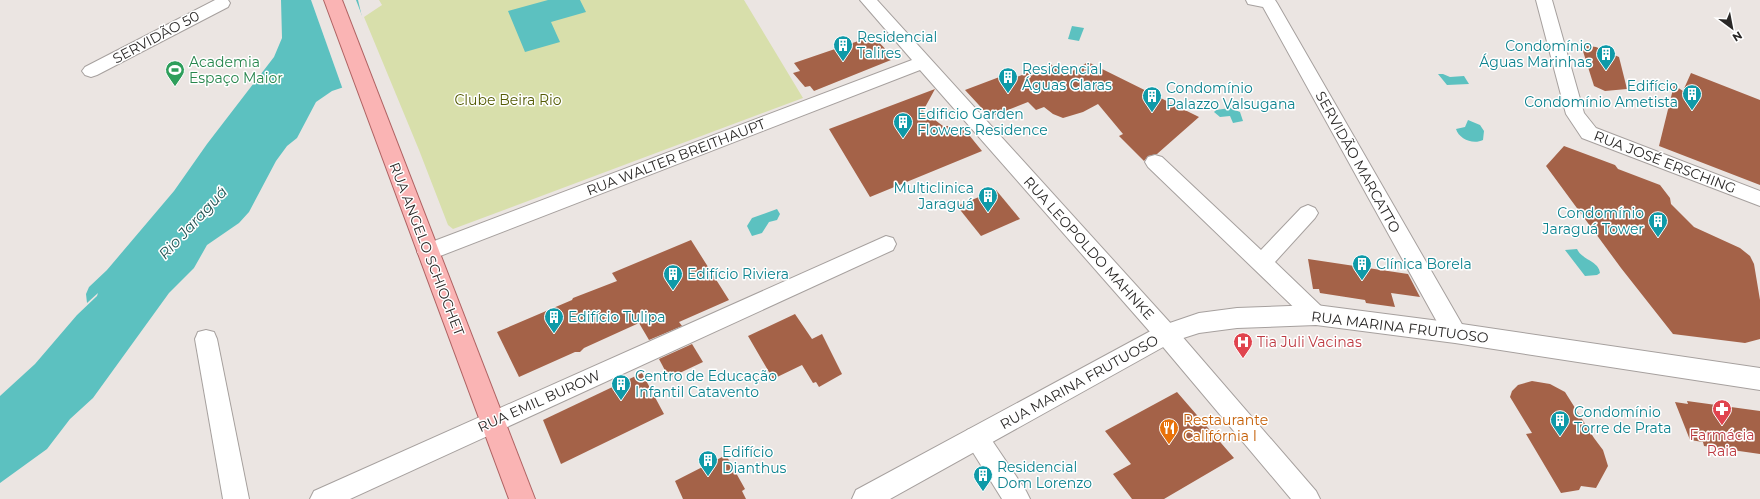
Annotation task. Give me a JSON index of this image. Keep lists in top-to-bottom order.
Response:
{
  "streets": {
    "main road": ["RUA ANGELO SCHIOCHET"],
    "street": [
      "SERVIDÃO 50",
      "RUA WALTER BREITHAUPT",
      "SERVIDÃO MARCATTO",
      "RUA JOSÉ ERSCHING",
      "RUA LEOPOLDO MAHNKE",
      "RUA MARINA FRUTUOSO",
      "RUA EMIL BUROW"
    ]
  },
  "crossings": [
    ["RUA WALTER BREITHAUPT", "RUA LEOPOLDO MAHNKE"],
    ["RUA WALTER BREITHAUPT", "RUA ANGELO SCHIOCHET"],
    ["SERVIDÃO MARCATTO", "RUA MARINA FRUTUOSO"],
    ["RUA LEOPOLDO MAHNKE", "RUA MARINA FRUTUOSO"],
    ["RUA ANGELO SCHIOCHET", "RUA EMIL BUROW"]
  ],
  "water": ["Rio Jaraguá"],
  "parks": ["Clube Beira Rio"],
  "places": {
    "building": [
      "Residencial Talires",
      "Condomínio Águas Marinhas",
      "Residencial Águas Claras",
      "Edifício Condomínio Ametista",
      "Condomínio Palazzo Valsugana",
      "Edificio Garden Flowers Residence",
      "Multiclinica Jaraguá",
      "Condomínio Jaraguá Tower",
      "Clínica Borela",
      "Edifício Riviera",
      "Edifício Tulipa",
      "Centro de Educação Infantil Catavento",
      "Condomínio Torre de Prata",
      "Edifício Dianthus",
      "Residencial Dom Lorenzo"
    ],
    "sports": ["Academia Espaço Maior"],
    "hospital": ["Tia Juli Vacinas"],
    "pharmacy": ["Farmácia Raia"],
    "restaurant": ["Restaurante Califórnia I"]
  },
  "north": "bottom right"
}
